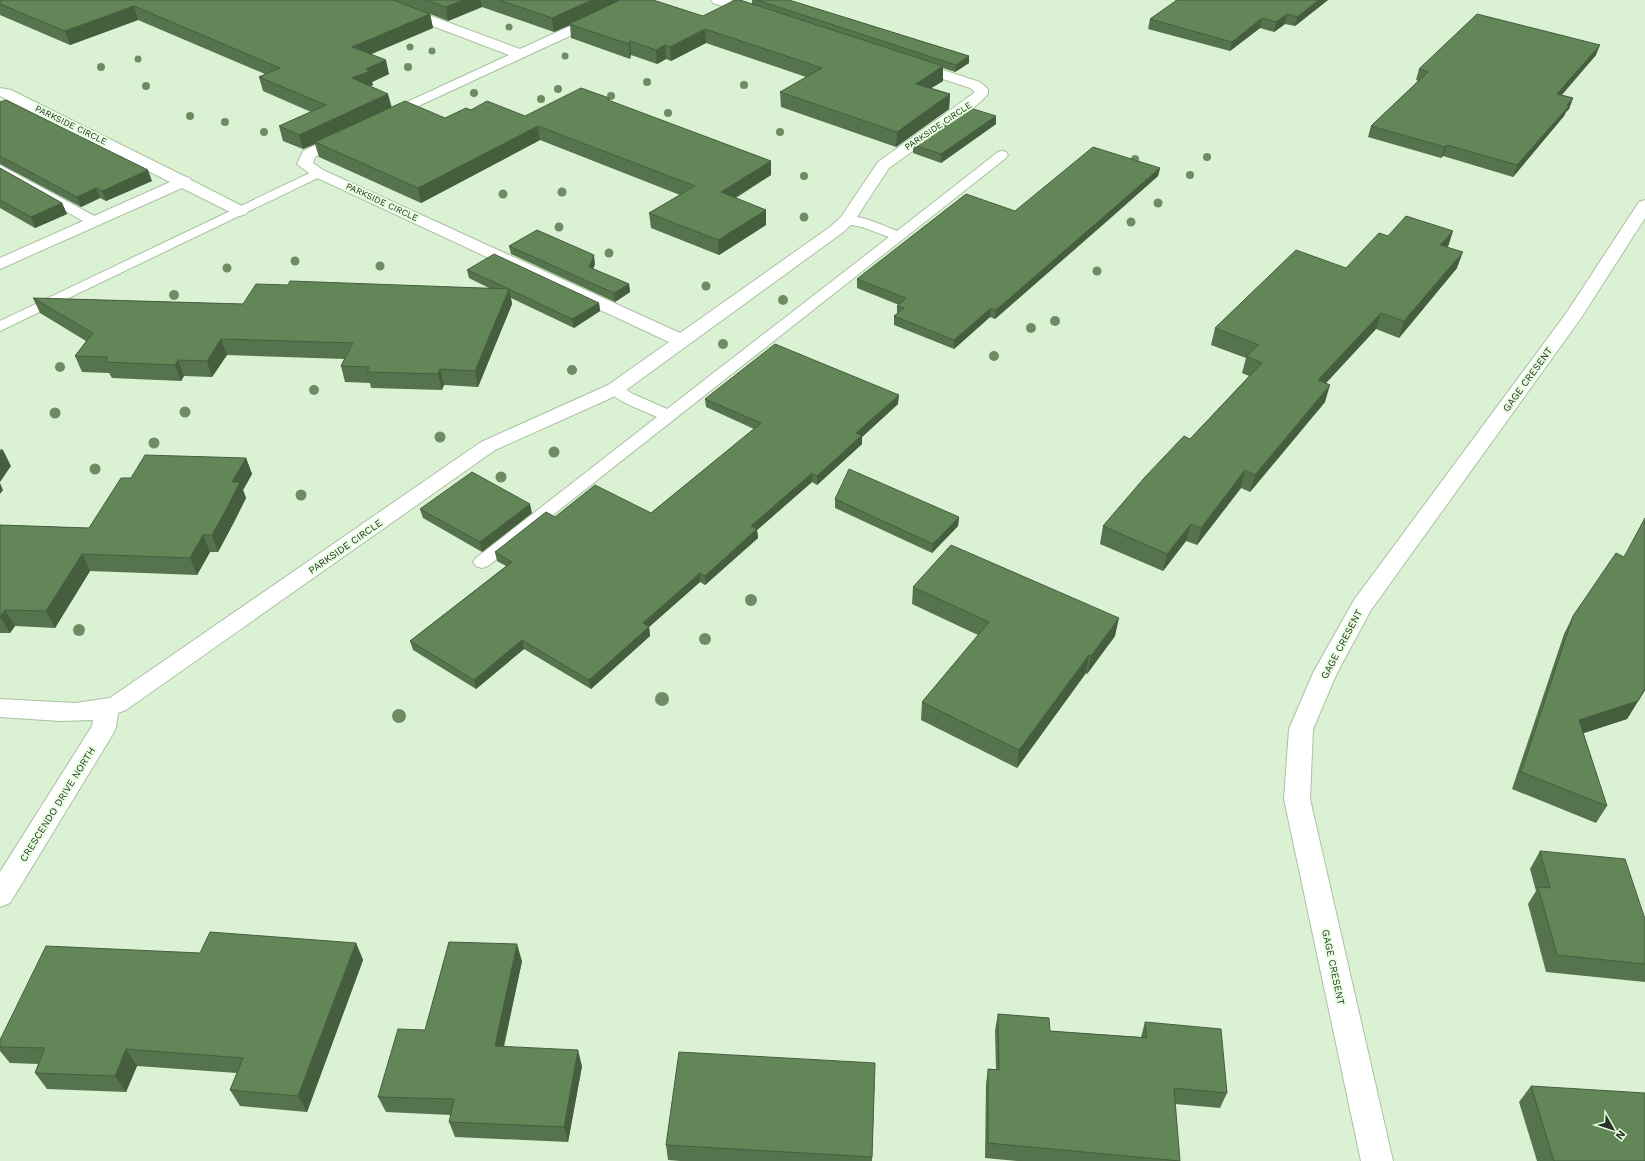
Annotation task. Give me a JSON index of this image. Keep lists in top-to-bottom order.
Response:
{
  "streets": {
    "street": ["PARKSIDE CIRCLE", "GAGE CRESENT", "CRESCENDO DRIVE NORTH"]
  },
  "crossings": [
    ["PARKSIDE CIRCLE", "CRESCENDO DRIVE NORTH"]
  ],
  "north": "bottom right"
}
